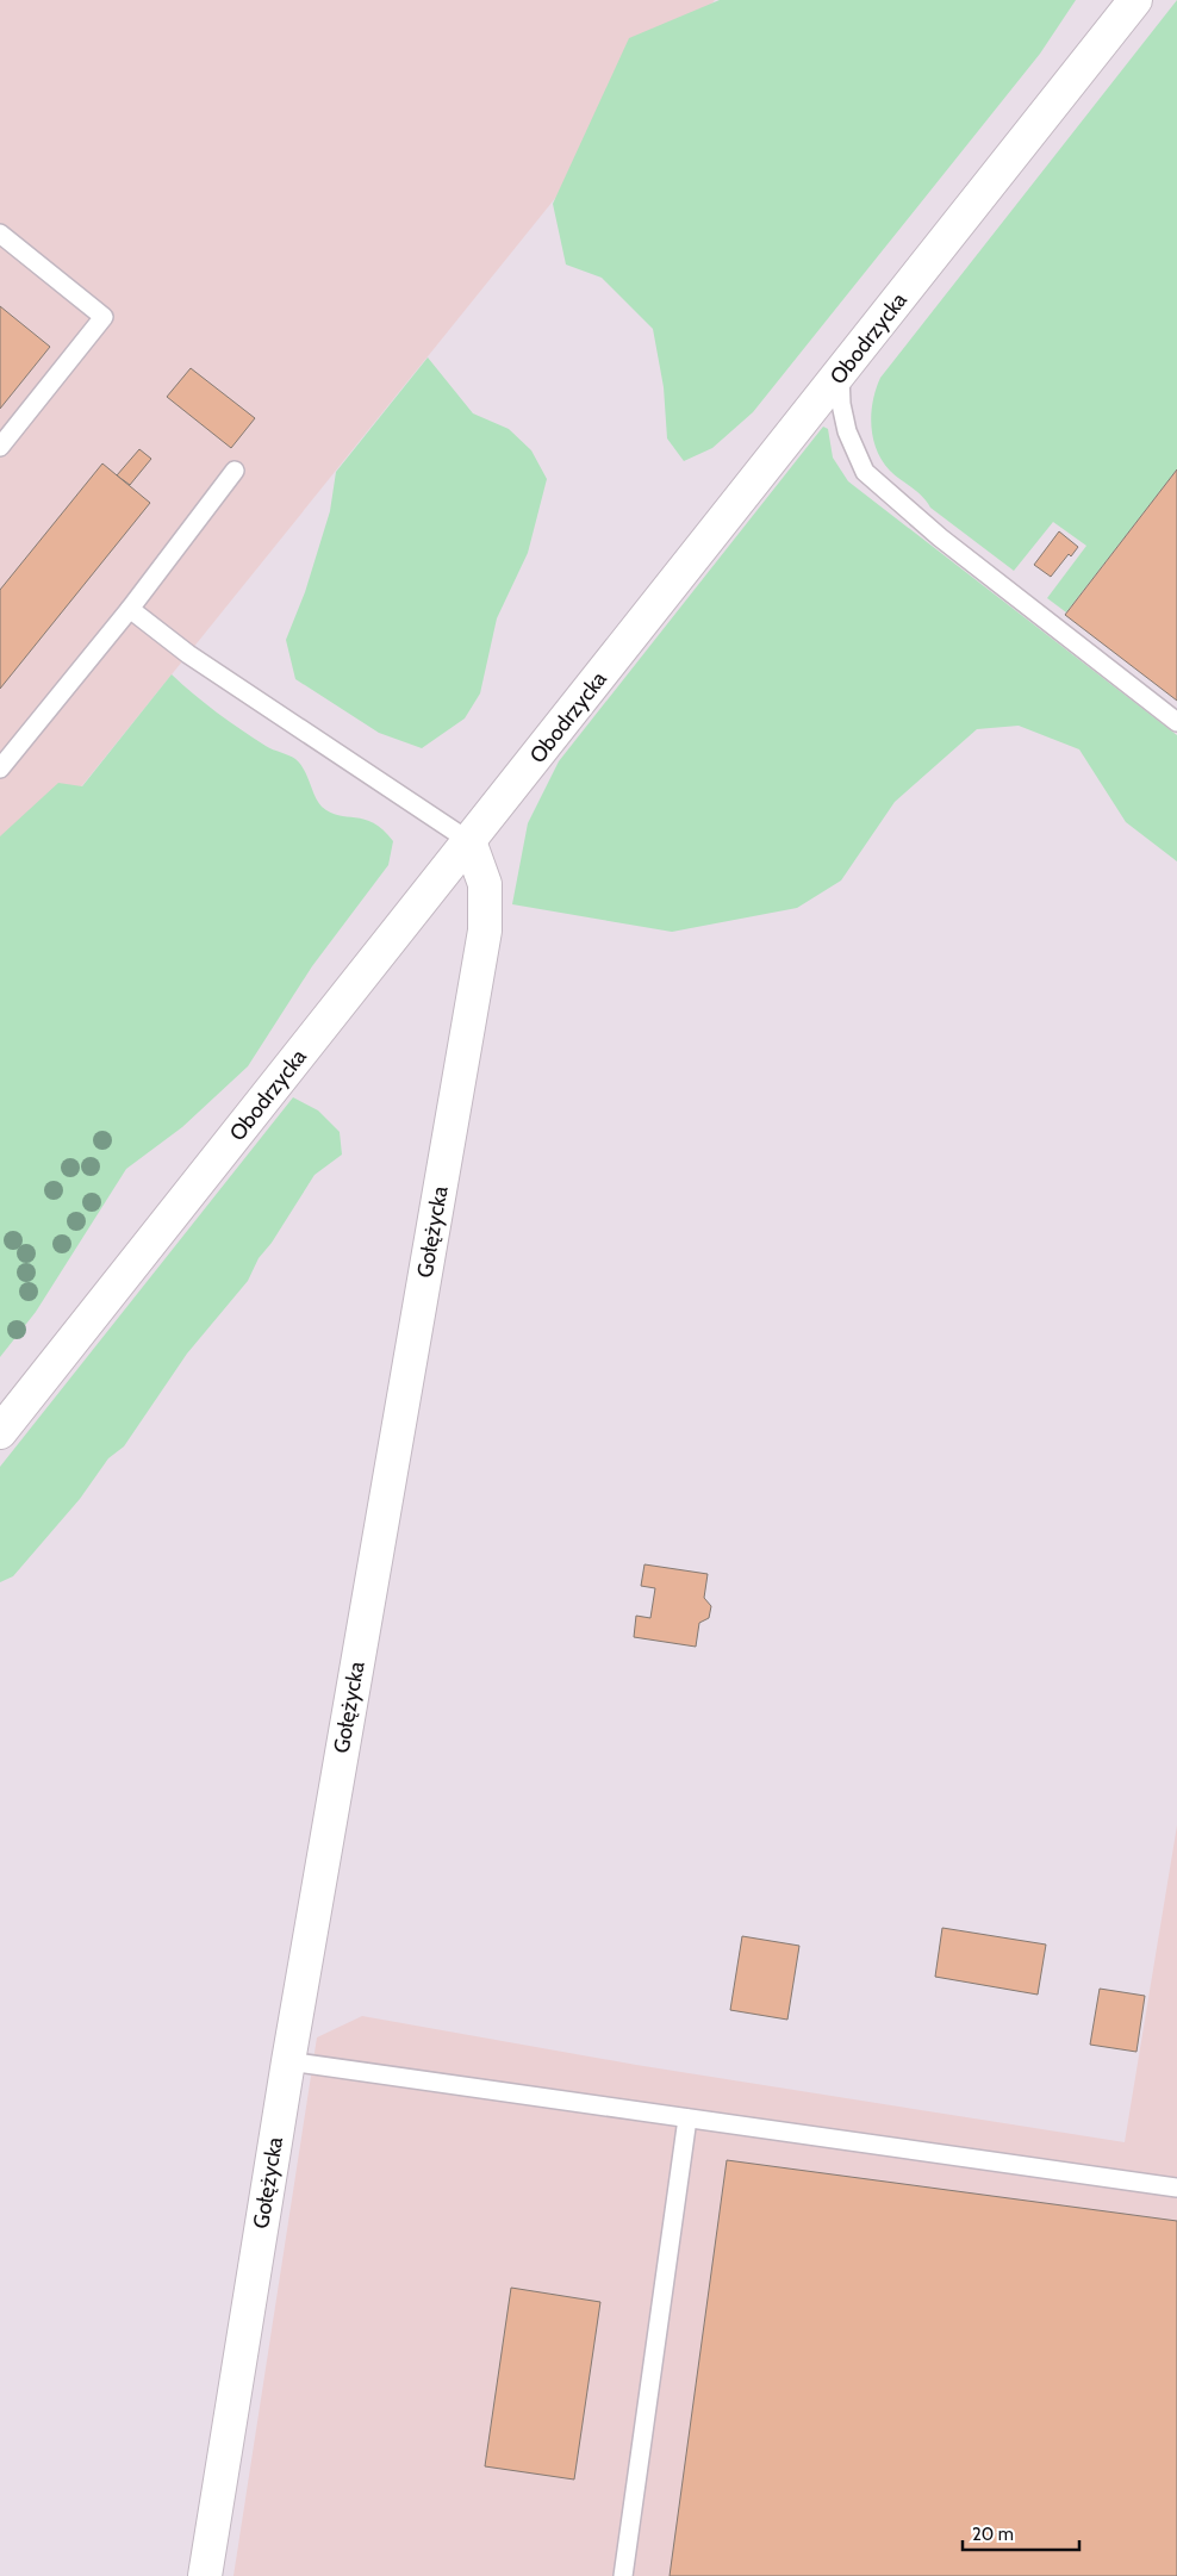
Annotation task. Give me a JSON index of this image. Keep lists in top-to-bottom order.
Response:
{
  "streets": {
    "street": ["Obodrzycka", "Gołężycka"]
  },
  "crossings": [
    ["Obodrzycka", "Gołężycka"]
  ],
  "scale_bar": "20 m"
}
